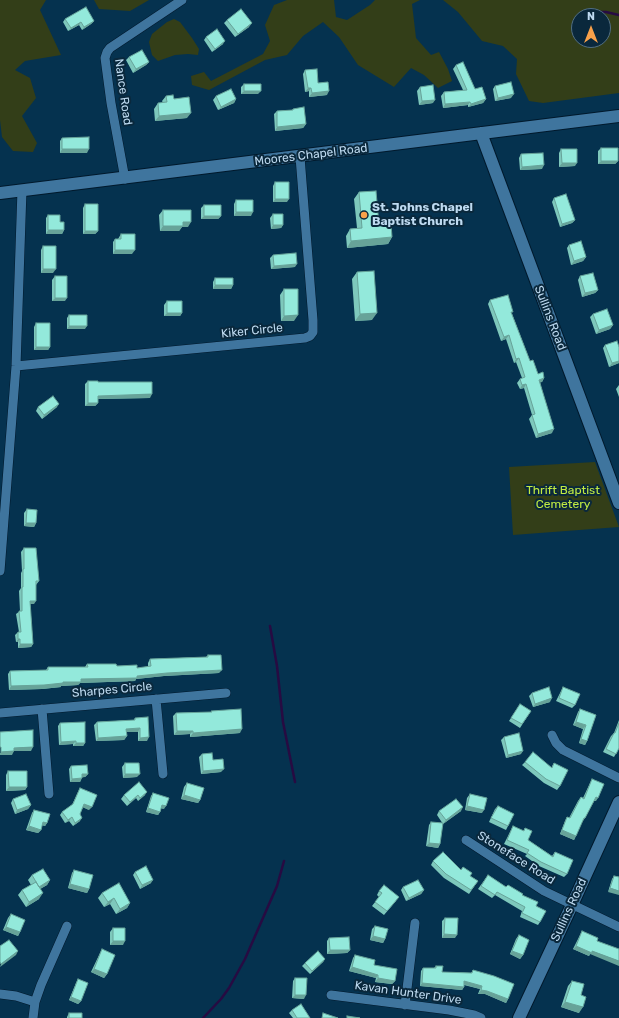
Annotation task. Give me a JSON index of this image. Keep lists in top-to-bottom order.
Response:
{
  "streets": {
    "street": [
      "Nance Road",
      "Moores Chapel Road",
      "Sullins Road",
      "Kiker Circle",
      "Sharpes Circle",
      "Stoneface Road",
      "Kavan Hunter Drive"
    ]
  },
  "crossings": [
    ["Nance Road", "Moores Chapel Road"],
    ["Moores Chapel Road", "Sullins Road"],
    ["Moores Chapel Road", "Kiker Circle"],
    ["Sullins Road", "Stoneface Road"]
  ],
  "parks": ["Thrift Baptist Cemetery"],
  "places": ["St. Johns Chapel Baptist Church"],
  "north": "top"
}
